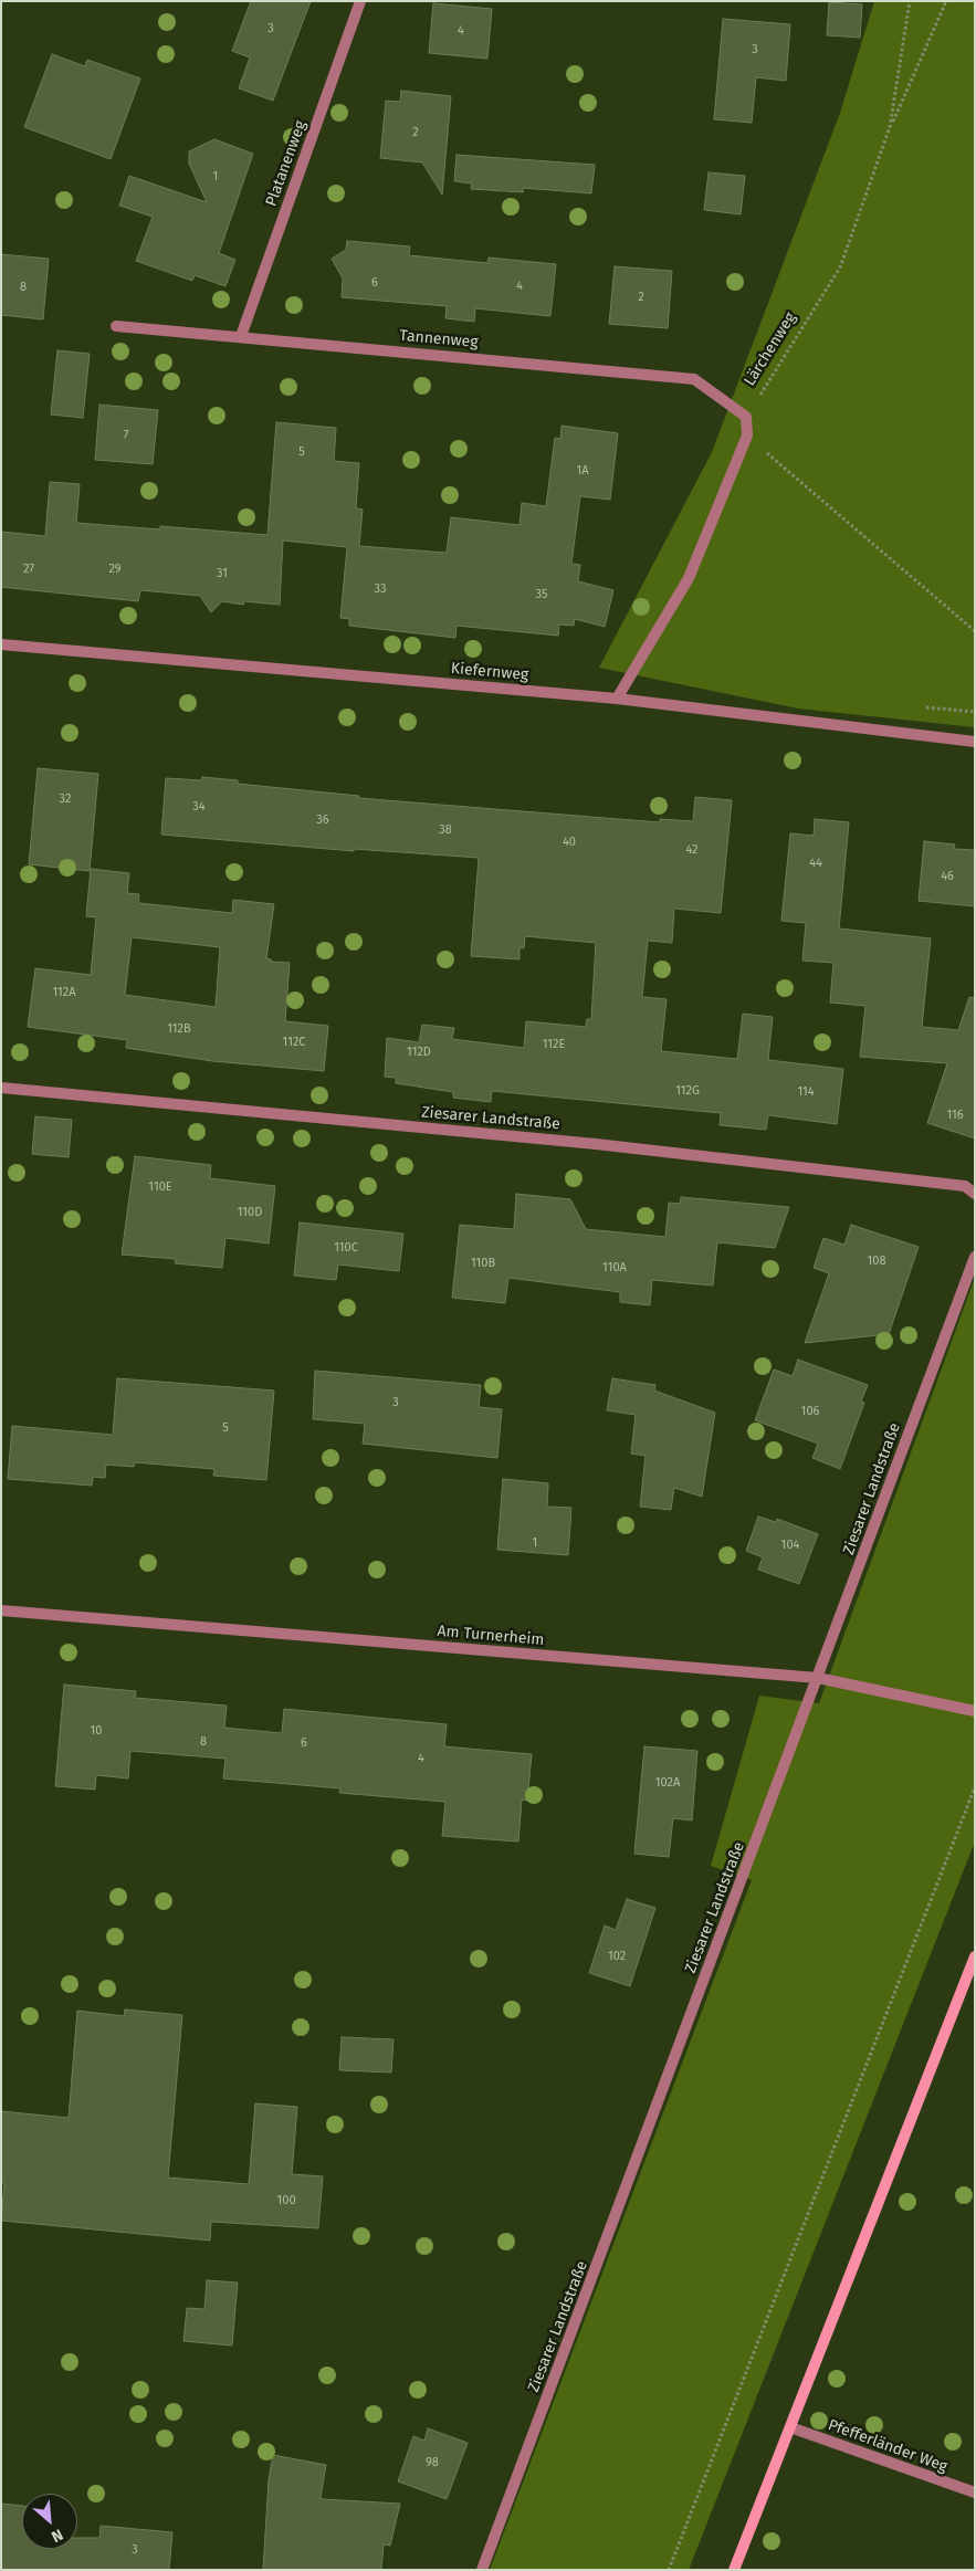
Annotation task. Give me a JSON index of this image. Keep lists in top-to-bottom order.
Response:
{
  "streets": {
    "street": [
      "Platanenweg",
      "Tannenweg",
      "Kiefernweg",
      "Ziesarer Landstraße",
      "Am Turnerheim",
      "Pfefferländer Weg"
    ],
    "path": ["Lärchenweg"]
  },
  "crossings": [
    ["Platanenweg", "Tannenweg"],
    ["Tannenweg", "Lärchenweg"],
    ["Ziesarer Landstraße", "Am Turnerheim"]
  ],
  "house_numbers": [
    "3",
    "4",
    "3",
    "2",
    "1",
    "6",
    "4",
    "8",
    "2",
    "7",
    "5",
    "1A",
    "27",
    "29",
    "31",
    "33",
    "35",
    "32",
    "34",
    "36",
    "38",
    "40",
    "42",
    "44",
    "46",
    "112A",
    "112B",
    "112C",
    "112E",
    "112D",
    "112G",
    "114",
    "116",
    "110E",
    "110D",
    "110C",
    "108",
    "110B",
    "110A",
    "3",
    "106",
    "5",
    "1",
    "104",
    "10",
    "8",
    "6",
    "4",
    "102A",
    "102",
    "100",
    "98",
    "3"
  ],
  "north": "bottom right"
}
